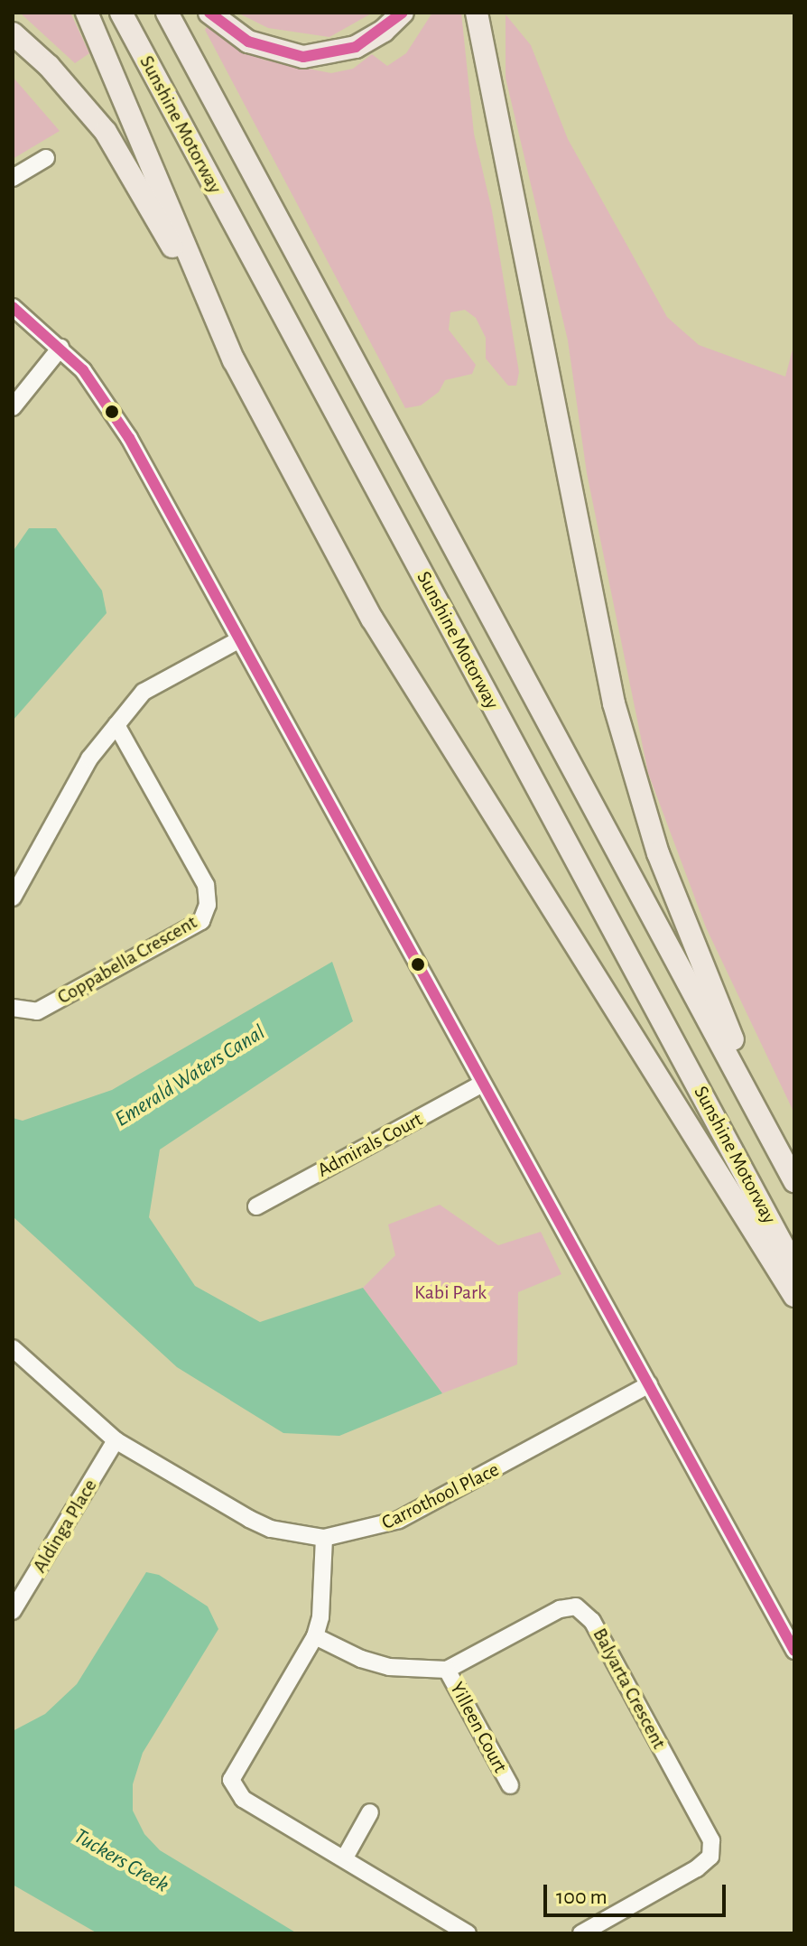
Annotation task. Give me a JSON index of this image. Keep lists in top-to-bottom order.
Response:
{
  "streets": {
    "highway": ["Sunshine Motorway"],
    "street": [
      "Coppabella Crescent",
      "Admirals Court",
      "Carrothool Place",
      "Aldinga Place",
      "Balyarta Crescent",
      "Yilleen Court"
    ]
  },
  "crossings": [
    ["Carrothool Place", "Aldinga Place"],
    ["Balyarta Crescent", "Yilleen Court"]
  ],
  "water": ["Emerald Waters Canal", "Tuckers Creek"],
  "parks": ["Kabi Park"],
  "scale_bar": "100 m"
}
